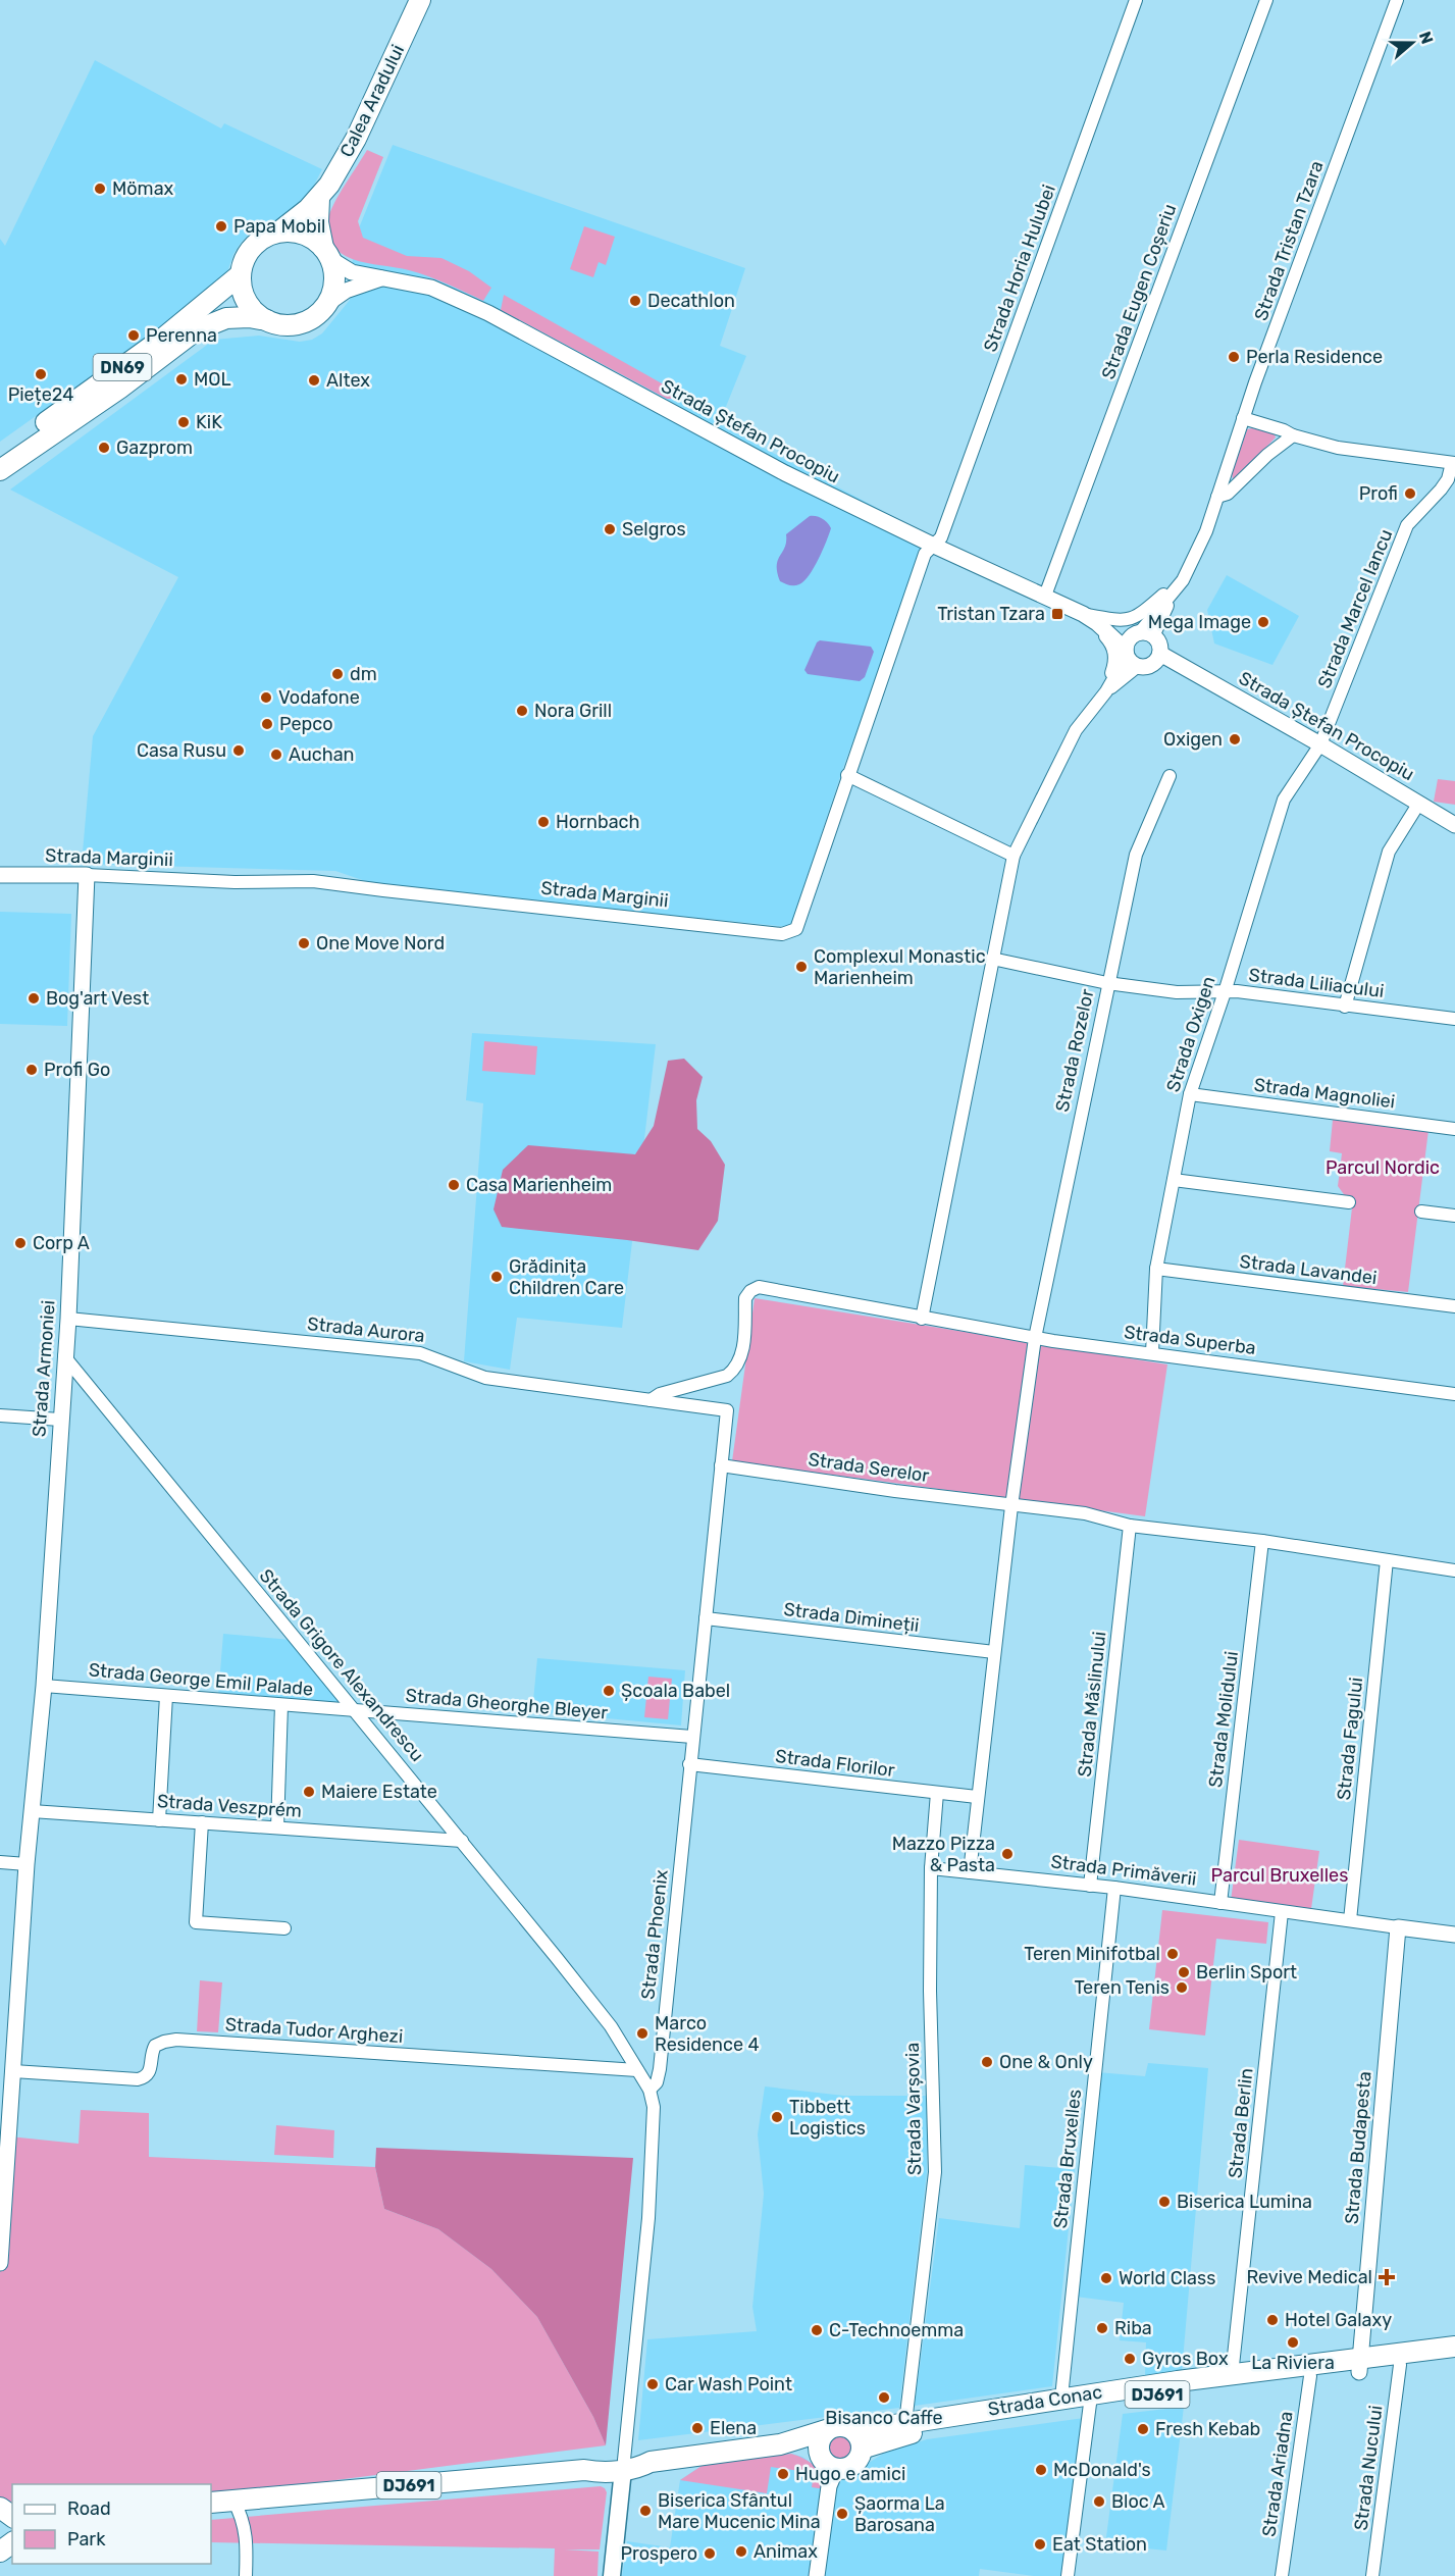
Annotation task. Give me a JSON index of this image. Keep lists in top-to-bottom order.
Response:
{
  "streets": {
    "main road": [
      "Calea Aradului",
      "DN69",
      "DJ691",
      "Strada Conac"
    ],
    "street": [
      "Strada Tristan Tzara",
      "Strada Horia Hulubei",
      "Strada Eugen Coșeriu",
      "Strada Ștefan Procopiu",
      "Strada Marcel Iancu",
      "Strada Marginii",
      "Strada Liliacului",
      "Strada Oxigen",
      "Strada Rozelor",
      "Strada Magnoliei",
      "Strada Lavandei",
      "Strada Aurora",
      "Strada Superba",
      "Strada Armoniei",
      "Strada Serelor",
      "Strada Dimineții",
      "Strada Grigore Alexandrescu",
      "Strada George Emil Palade",
      "Strada Gheorghe Bleyer",
      "Strada Măslinului",
      "Strada Molidului",
      "Strada Fagului",
      "Strada Florilor",
      "Strada Veszprém",
      "Strada Primăverii",
      "Strada Phoenix",
      "Strada Tudor Arghezi",
      "Strada Varșovia",
      "Strada Berlin",
      "Strada Budapesta",
      "Strada Bruxelles",
      "Strada Nucului",
      "Strada Ariadna"
    ]
  },
  "crossings": [
    ["Calea Aradului", "DN69"],
    ["Calea Aradului", "Strada Ștefan Procopiu"],
    ["Strada Tristan Tzara", "Strada Ștefan Procopiu"],
    ["Strada Horia Hulubei", "Strada Ștefan Procopiu"],
    ["Strada Horia Hulubei", "Strada Marginii"],
    ["Strada Eugen Coșeriu", "Strada Ștefan Procopiu"],
    ["DN69", "Strada Ștefan Procopiu"],
    ["Strada Ștefan Procopiu", "Strada Marcel Iancu"],
    ["Strada Ștefan Procopiu", "Strada Marginii"],
    ["Strada Ștefan Procopiu", "Strada Oxigen"],
    ["Strada Marcel Iancu", "Strada Oxigen"],
    ["Strada Marginii", "Strada Armoniei"],
    ["Strada Liliacului", "Strada Oxigen"],
    ["Strada Liliacului", "Strada Rozelor"],
    ["Strada Oxigen", "Strada Magnoliei"],
    ["Strada Oxigen", "Strada Lavandei"],
    ["Strada Oxigen", "Strada Superba"],
    ["Strada Rozelor", "Strada Superba"],
    ["Strada Rozelor", "Strada Serelor"],
    ["Strada Aurora", "Strada Superba"],
    ["Strada Aurora", "Strada Armoniei"],
    ["Strada Aurora", "Strada Phoenix"],
    ["Strada Armoniei", "Strada Grigore Alexandrescu"],
    ["Strada Armoniei", "Strada George Emil Palade"],
    ["Strada Armoniei", "Strada Veszprém"],
    ["Strada Armoniei", "Strada Tudor Arghezi"],
    ["Strada Serelor", "Strada Măslinului"],
    ["Strada Serelor", "Strada Molidului"],
    ["Strada Serelor", "Strada Fagului"],
    ["Strada Serelor", "Strada Phoenix"],
    ["Strada Dimineții", "Strada Phoenix"],
    ["Strada Grigore Alexandrescu", "Strada George Emil Palade"],
    ["Strada Grigore Alexandrescu", "Strada Gheorghe Bleyer"],
    ["Strada Grigore Alexandrescu", "Strada Veszprém"],
    ["Strada Grigore Alexandrescu", "Strada Phoenix"],
    ["Strada Grigore Alexandrescu", "Strada Tudor Arghezi"],
    ["Strada George Emil Palade", "Strada Gheorghe Bleyer"],
    ["Strada Gheorghe Bleyer", "Strada Phoenix"],
    ["Strada Măslinului", "Strada Primăverii"],
    ["Strada Molidului", "Strada Primăverii"],
    ["Strada Fagului", "Strada Primăverii"],
    ["Strada Florilor", "Strada Phoenix"],
    ["Strada Florilor", "Strada Varșovia"],
    ["Strada Primăverii", "Strada Varșovia"],
    ["Strada Primăverii", "Strada Berlin"],
    ["Strada Primăverii", "Strada Budapesta"],
    ["Strada Primăverii", "Strada Bruxelles"],
    ["Strada Phoenix", "DJ691"],
    ["Strada Varșovia", "Strada Conac"],
    ["Strada Berlin", "Strada Conac"],
    ["Strada Budapesta", "Strada Conac"],
    ["Strada Bruxelles", "Strada Conac"],
    ["DJ691", "Strada Conac"],
    ["Strada Conac", "Strada Nucului"],
    ["Strada Conac", "Strada Ariadna"]
  ],
  "parks": ["Parcul Nordic", "Parcul Bruxelles"],
  "places": {
    "other": [
      "Mömax",
      "Papa Mobil",
      "Decathlon",
      "Perenna",
      "Perla Residence",
      "Piețe24",
      "MOL",
      "Altex",
      "KiK",
      "Gazprom",
      "Profi",
      "Selgros",
      "Mega Image",
      "dm",
      "Vodafone",
      "Nora Grill",
      "Pepco",
      "Oxigen",
      "Casa Rusu",
      "Auchan",
      "Hornbach",
      "One Move Nord",
      "Complexul Monastic Marienheim",
      "Bog'art Vest",
      "Profi Go",
      "Casa Marienheim",
      "Corp A",
      "Grădinița Children Care",
      "Școala Babel",
      "Maiere Estate",
      "Mazzo Pizza & Pasta",
      "Teren Minifotbal",
      "Berlin Sport",
      "Teren Tenis",
      "Marco Residence 4",
      "One & Only",
      "Tibbett Logistics",
      "Biserica Lumina",
      "World Class",
      "Hotel Galaxy",
      "Riba",
      "C-Technoemma",
      "La Riviera",
      "Gyros Box",
      "Car Wash Point",
      "Bisanco Caffe",
      "Elena",
      "Fresh Kebab",
      "McDonald's",
      "Hugo e amici",
      "Bloc A",
      "Biserica Sfântul Mare Mucenic Mina",
      "Șaorma La Barosana",
      "Eat Station",
      "Animax",
      "Prospero"
    ],
    "transit": ["Tristan Tzara"],
    "health": ["Revive Medical"]
  },
  "legend": ["Road", "Park"],
  "north": "right"
}
